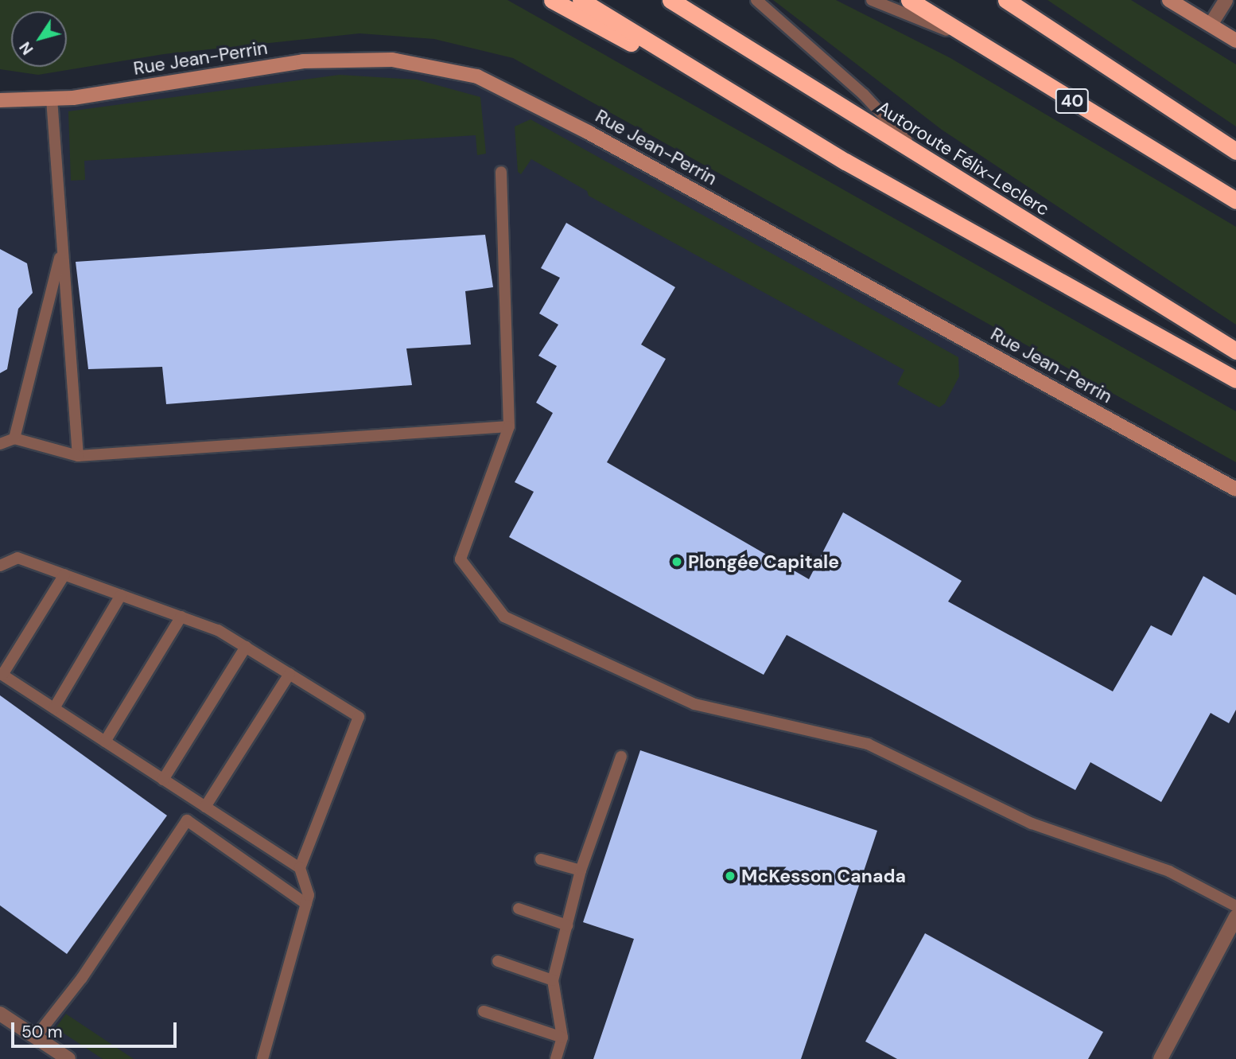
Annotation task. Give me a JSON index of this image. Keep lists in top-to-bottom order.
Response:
{
  "streets": {
    "highway": ["40", "Autoroute Félix-Leclerc"],
    "street": ["Rue Jean-Perrin"]
  },
  "places": ["Plongée Capitale", "McKesson Canada"],
  "scale_bar": "50 m",
  "north": "bottom left"
}
